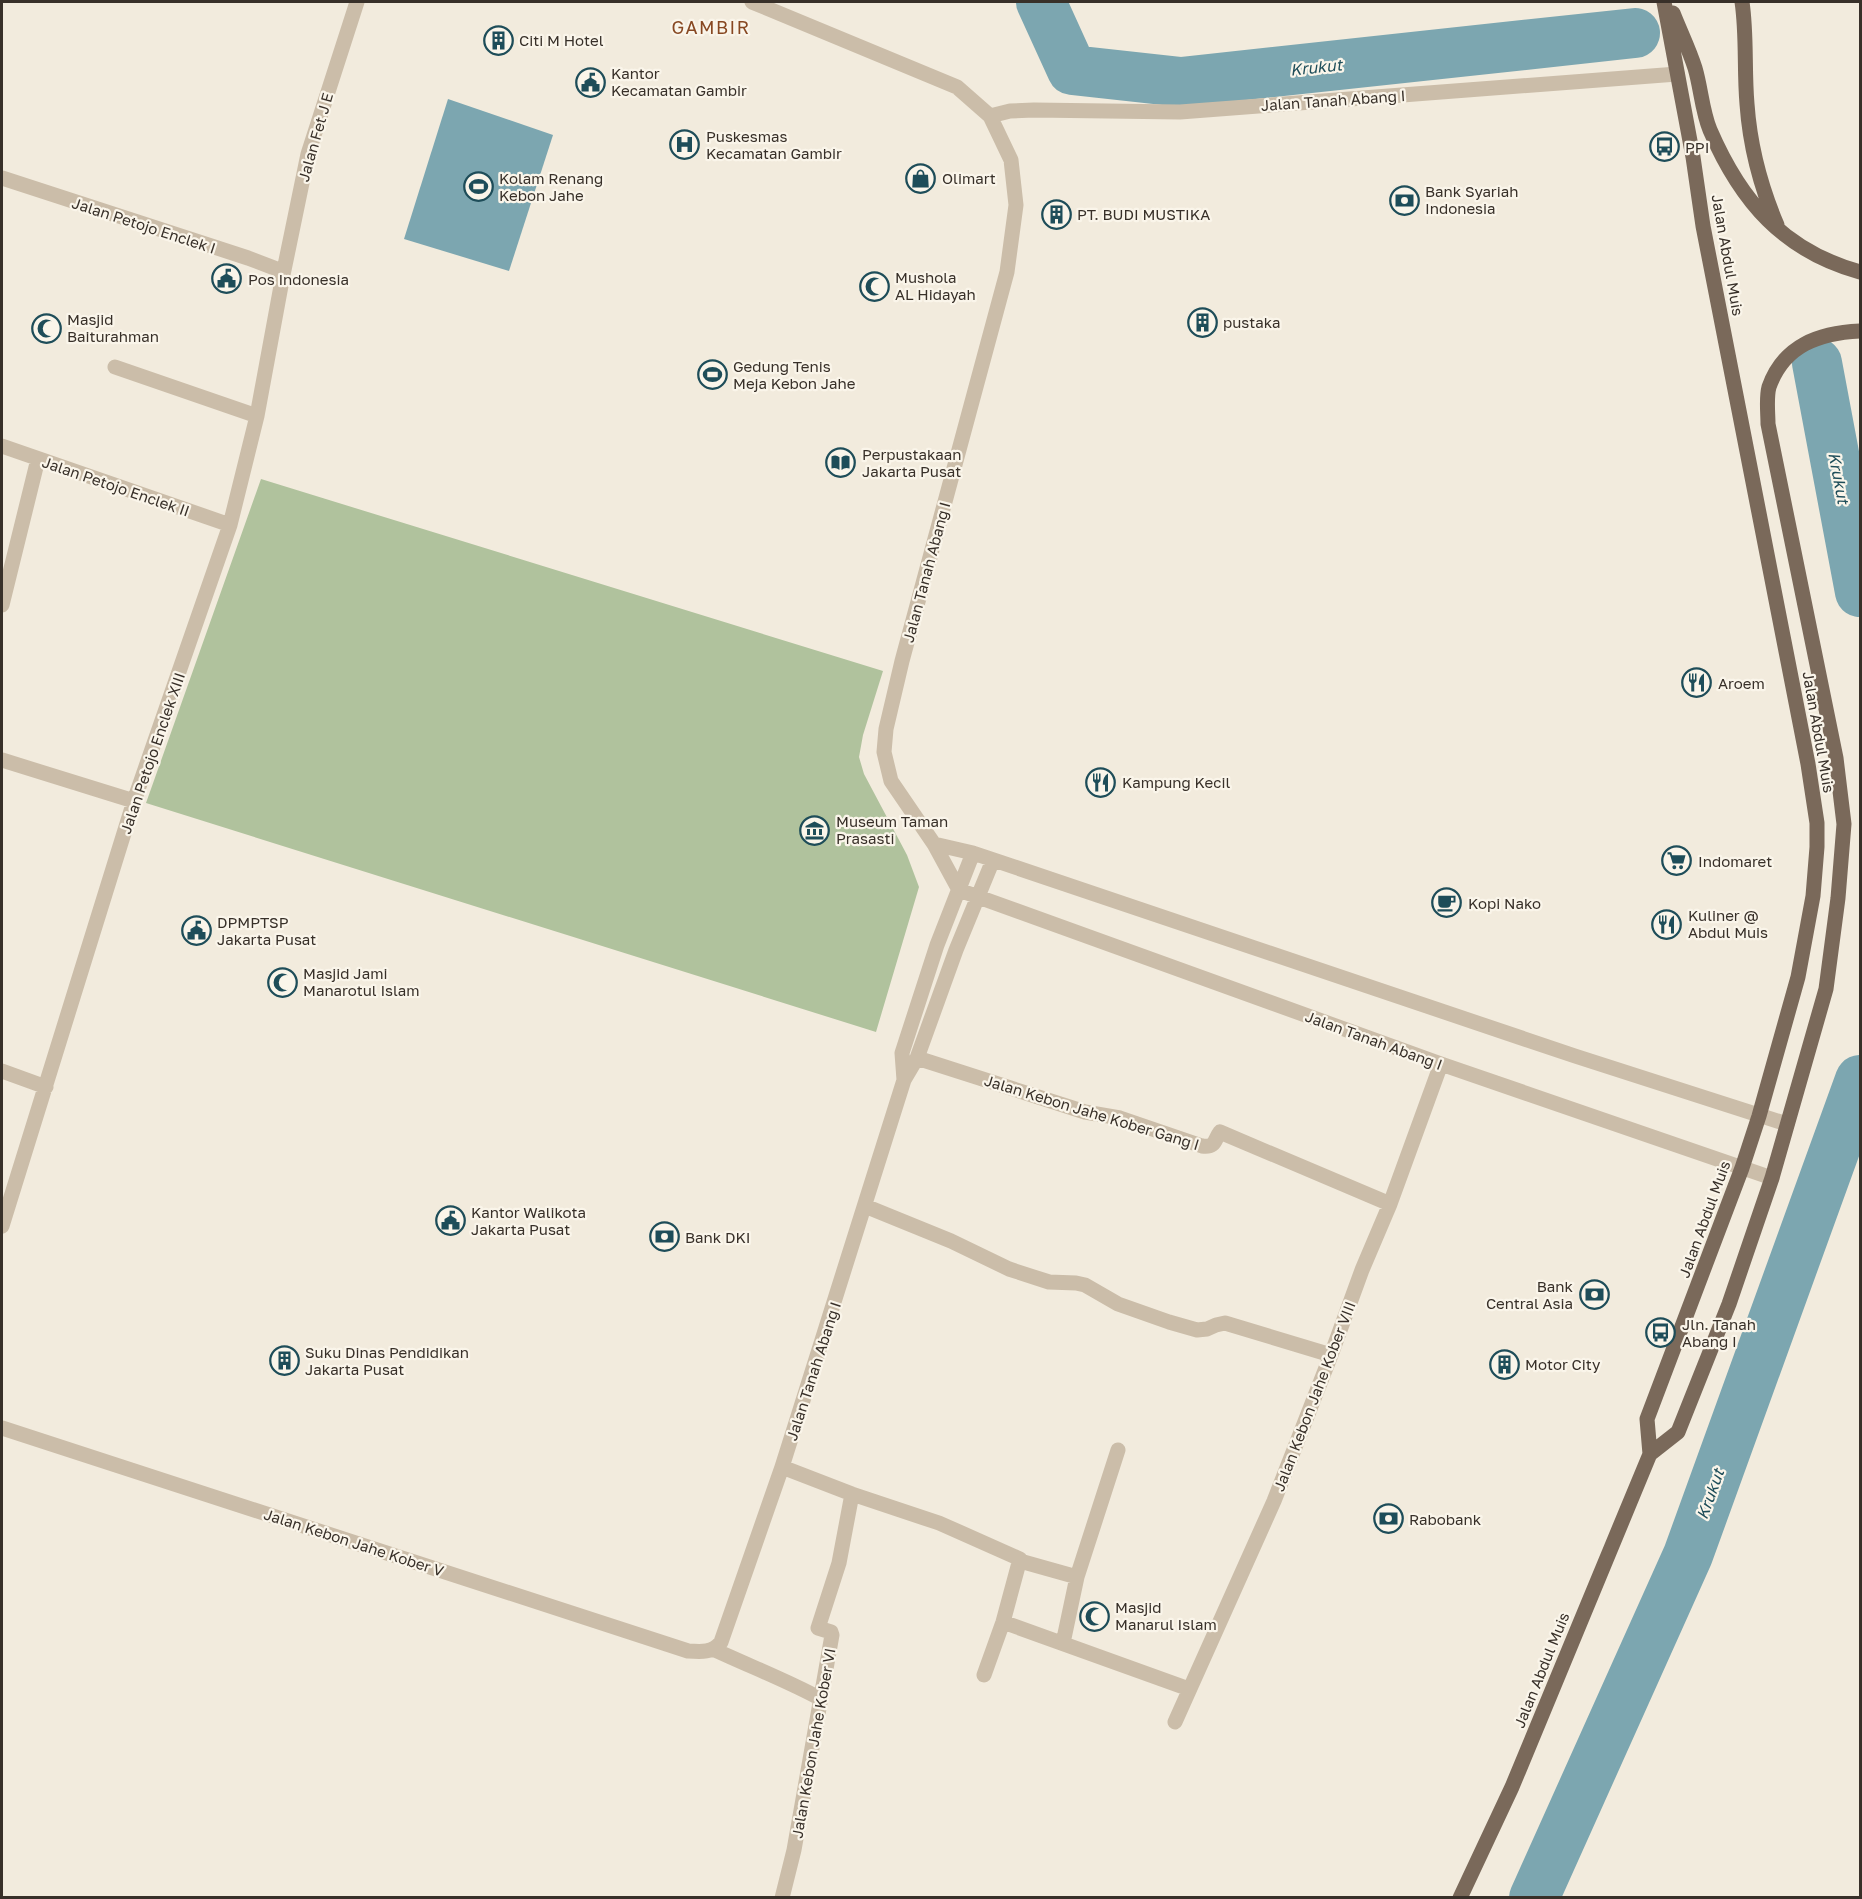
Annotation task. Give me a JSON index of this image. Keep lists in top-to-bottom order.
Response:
{
  "streets": {
    "main road": ["Jalan Abdul Muis"],
    "street": [
      "Jalan Tanah Abang I",
      "Jalan Fet J E",
      "Jalan Petojo Enclek I",
      "Jalan Petojo Enclek II",
      "Jalan Petojo Enclek XIII",
      "Jalan Kebon Jahe Kober Gang I",
      "Jalan Kebon Jahe Kober VIII",
      "Jalan Kebon Jahe Kober V",
      "Jalan Kebon Jahe Kober VI"
    ]
  },
  "crossings": [
    ["Jalan Tanah Abang I", "Jalan Abdul Muis"],
    ["Jalan Tanah Abang I", "Jalan Kebon Jahe Kober Gang I"],
    ["Jalan Tanah Abang I", "Jalan Kebon Jahe Kober VIII"],
    ["Jalan Tanah Abang I", "Jalan Kebon Jahe Kober V"],
    ["Jalan Fet J E", "Jalan Petojo Enclek I"],
    ["Jalan Fet J E", "Jalan Petojo Enclek XIII"],
    ["Jalan Petojo Enclek I", "Jalan Petojo Enclek XIII"],
    ["Jalan Petojo Enclek II", "Jalan Petojo Enclek XIII"],
    ["Jalan Kebon Jahe Kober Gang I", "Jalan Kebon Jahe Kober VIII"],
    ["Jalan Kebon Jahe Kober V", "Jalan Kebon Jahe Kober VI"]
  ],
  "districts": ["GAMBIR"],
  "water": ["Krukut"],
  "places": {
    "building": [
      "Citi M Hotel",
      "PT. BUDI MUSTIKA",
      "pustaka",
      "Suku Dinas Pendidikan Jakarta Pusat",
      "Motor City"
    ],
    "public building": [
      "Kantor Kecamatan Gambir",
      "Pos Indonesia",
      "DPMPTSP Jakarta Pusat",
      "Kantor Walikota Jakarta Pusat"
    ],
    "hospital": ["Puskesmas Kecamatan Gambir"],
    "bus stop": ["PPI", "Jln. Tanah Abang I"],
    "shop": ["Olimart"],
    "sports": ["Kolam Renang Kebon Jahe", "Gedung Tenis Meja Kebon Jahe"],
    "bank": [
      "Bank Syariah Indonesia",
      "Bank DKI",
      "Bank Central Asia",
      "Rabobank"
    ],
    "mosque": [
      "Mushola AL Hidayah",
      "Masjid Baiturahman",
      "Masjid Jami Manarotul Islam",
      "Masjid Manarul Islam"
    ],
    "library": ["Perpustakaan Jakarta Pusat"],
    "restaurant": ["Aroem", "Kampung Kecil", "Kuliner @ Abdul Muis"],
    "museum": ["Museum Taman Prasasti"],
    "supermarket": ["Indomaret"],
    "cafe": ["Kopi Nako"]
  }
}
